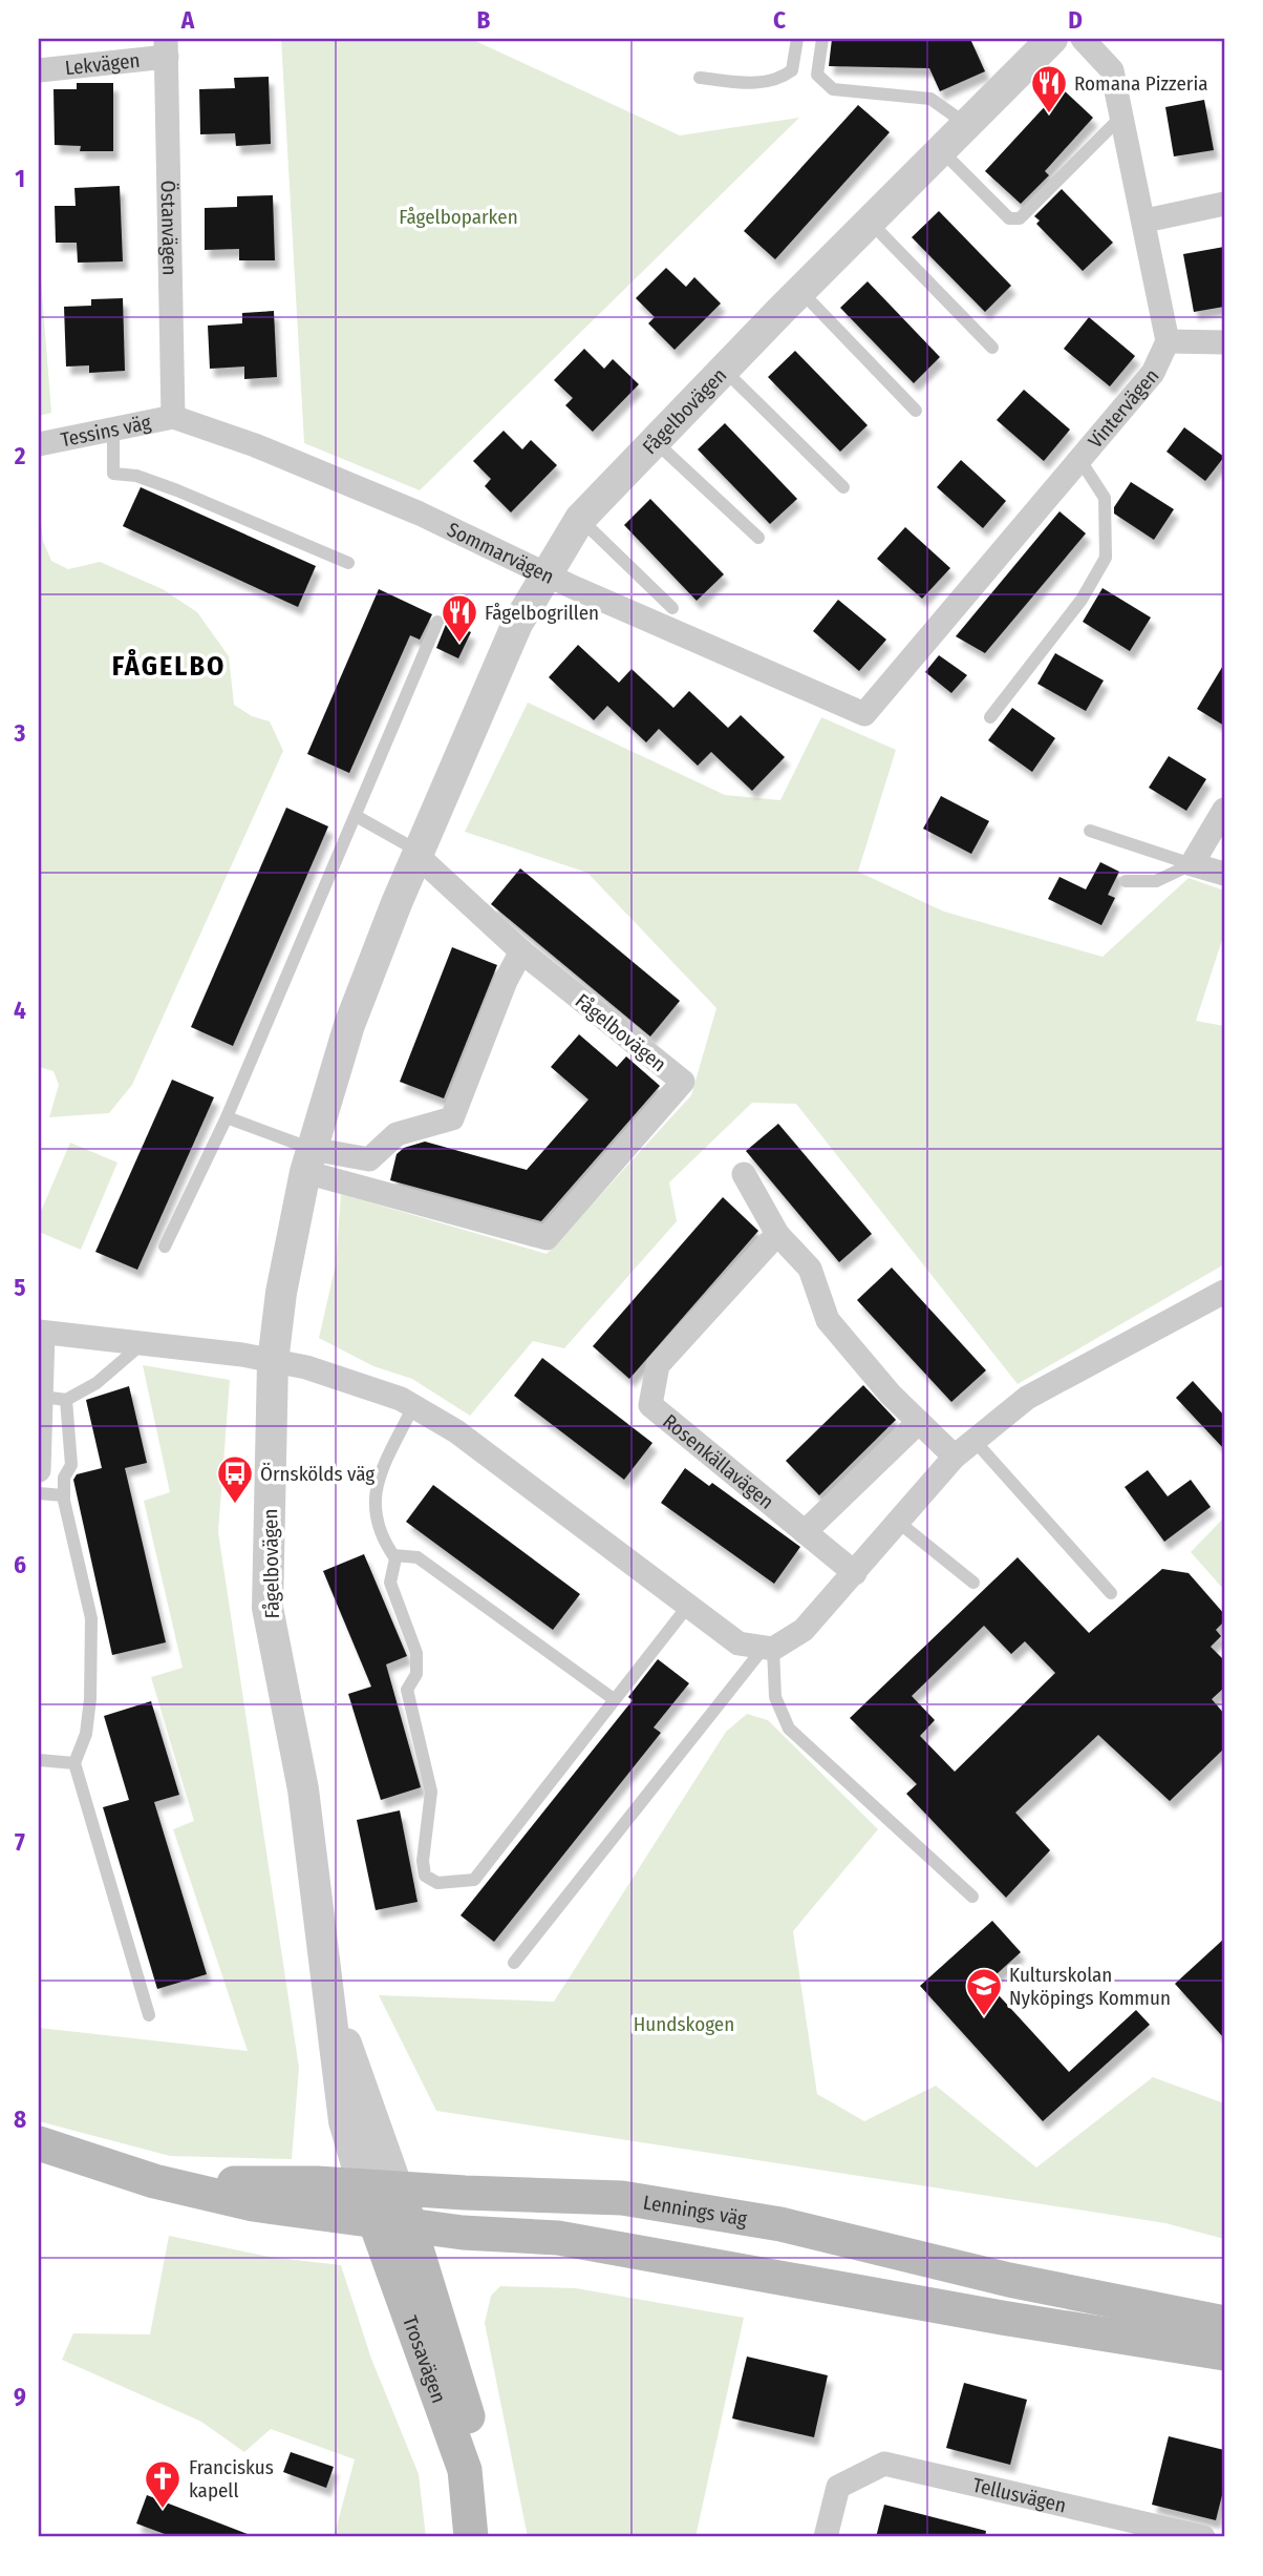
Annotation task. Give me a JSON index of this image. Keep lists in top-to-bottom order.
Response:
{
  "streets": {
    "main road": ["Lennings väg", "Trosavägen"],
    "street": [
      "Lekvägen",
      "Östanvägen",
      "Vintervägen",
      "Fågelbovägen",
      "Tessins väg",
      "Sommarvägen",
      "Rosenkällavägen",
      "Tellusvägen"
    ]
  },
  "crossings": [
    ["Lekvägen", "Östanvägen"],
    ["Östanvägen", "Tessins väg"],
    ["Östanvägen", "Sommarvägen"],
    ["Vintervägen", "Sommarvägen"],
    ["Fågelbovägen", "Sommarvägen"],
    ["Fågelbovägen", "Lennings väg"],
    ["Fågelbovägen", "Trosavägen"],
    ["Tessins väg", "Sommarvägen"],
    ["Lennings väg", "Trosavägen"]
  ],
  "districts": ["FÅGELBO"],
  "parks": ["Fågelboparken", "Hundskogen"],
  "places": {
    "restaurant": ["Romana Pizzeria", "Fågelbogrillen"],
    "bus stop": ["Örnskölds väg"],
    "school or university": ["Kulturskolan Nyköpings Kommun"],
    "church": ["Franciskus kapell"]
  },
  "grid": {
    "columns": [
      "A",
      "B",
      "C",
      "D"
    ],
    "rows": [
      "1",
      "2",
      "3",
      "4",
      "5",
      "6",
      "7",
      "8",
      "9"
    ]
  }
}
